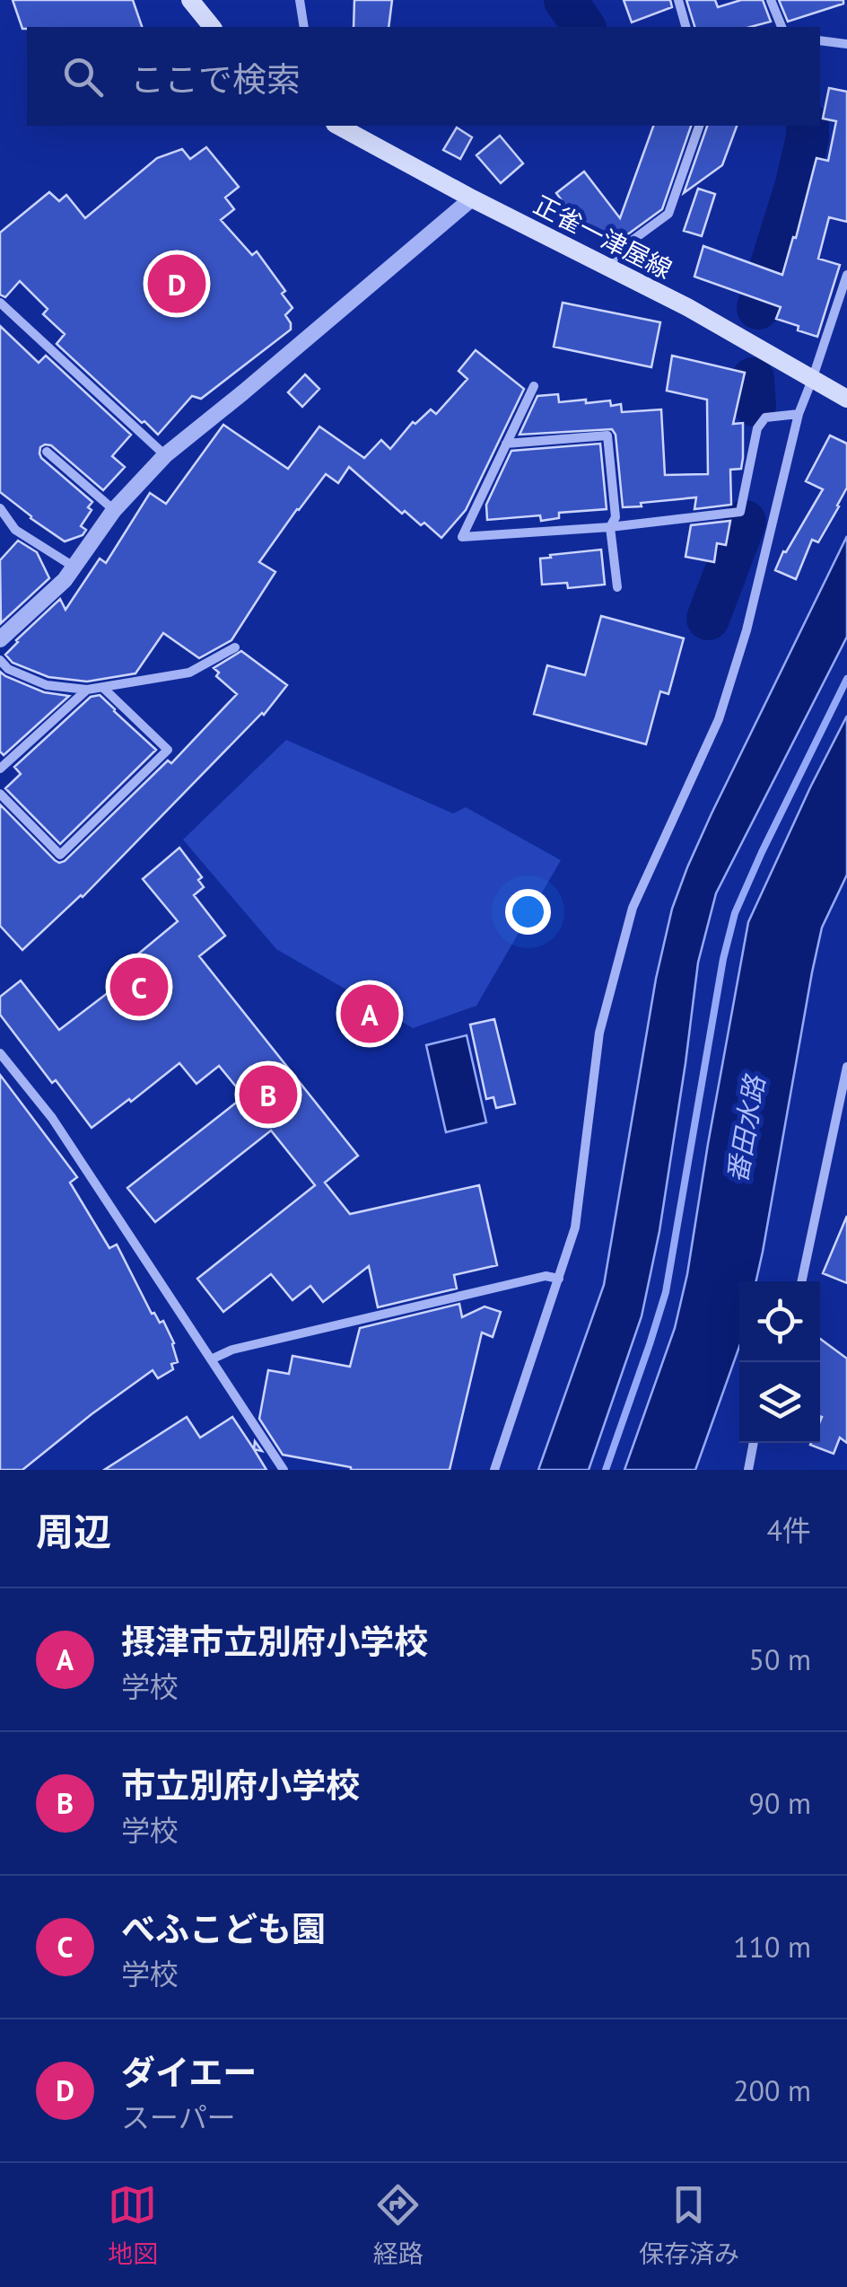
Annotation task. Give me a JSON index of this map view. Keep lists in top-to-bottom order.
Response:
{
  "streets": {
    "main road": ["正雀一津屋線"]
  },
  "water": ["番田水路"],
  "page": {
    "search": "ここで検索",
    "pins": [
      "D",
      "C",
      "A",
      "B"
    ],
    "heading": ["周辺", "4件"],
    "list": [
      {
        "mark": "A",
        "name": "摂津市立別府小学校",
        "note": "学校",
        "value": "50 m"
      },
      {
        "mark": "B",
        "name": "市立別府小学校",
        "note": "学校",
        "value": "90 m"
      },
      {
        "mark": "C",
        "name": "べふこども園",
        "note": "学校",
        "value": "110 m"
      },
      {
        "mark": "D",
        "name": "ダイエー",
        "note": "スーパー",
        "value": "200 m"
      }
    ],
    "nav": ["地図", "経路", "保存済み"]
  }
}
